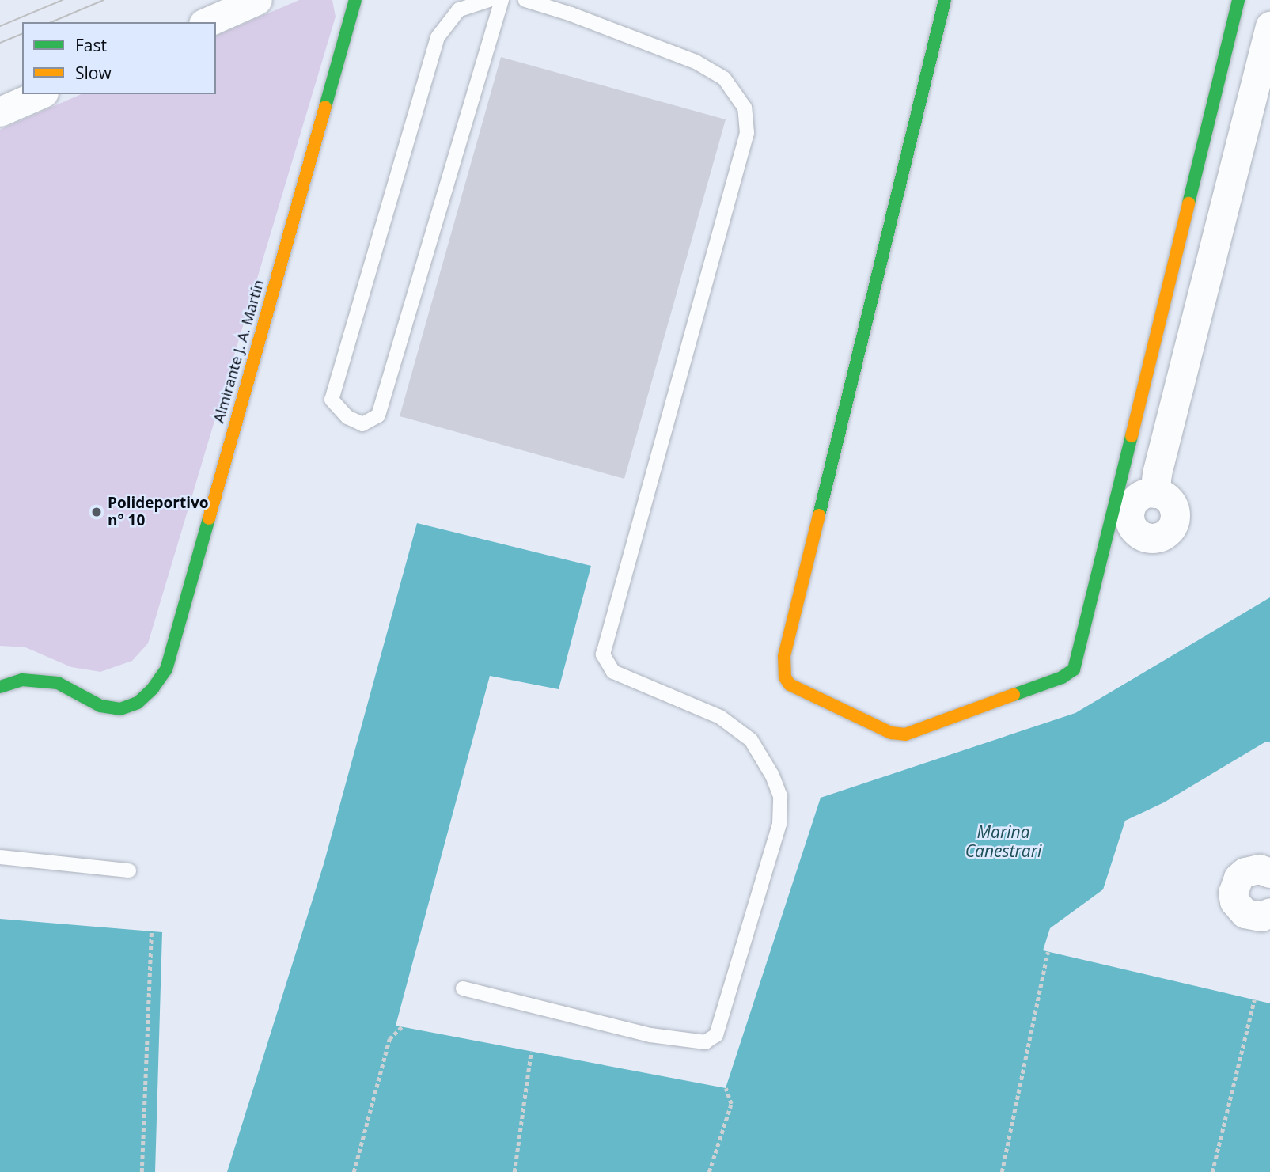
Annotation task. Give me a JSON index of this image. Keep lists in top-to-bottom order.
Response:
{
  "streets": {
    "street": ["Almirante J. A. Martín"]
  },
  "water": ["Marina Canestrari"],
  "places": ["Polideportivo n° 10"],
  "legend": ["Fast", "Slow"]
}
